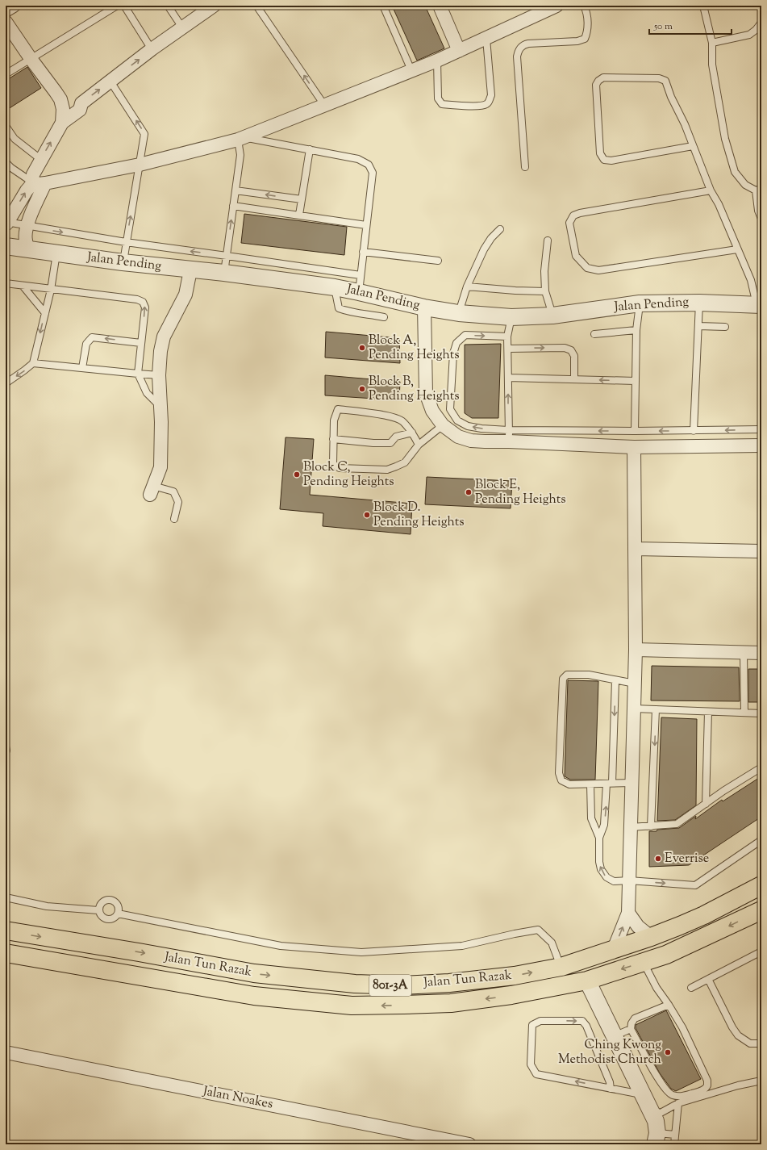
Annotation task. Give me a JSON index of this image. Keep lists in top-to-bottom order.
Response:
{
  "streets": {
    "highway": ["Jalan Tun Razak", "801-3A"],
    "street": ["Jalan Pending", "Jalan Noakes"]
  },
  "places": [
    "Block A, Pending Heights",
    "Block B, Pending Heights",
    "Block C, Pending Heights",
    "Block E, Pending Heights",
    "Block D. Pending Heights",
    "Everrise",
    "Ching Kwong Methodist Church"
  ],
  "scale_bar": "50 m"
}
